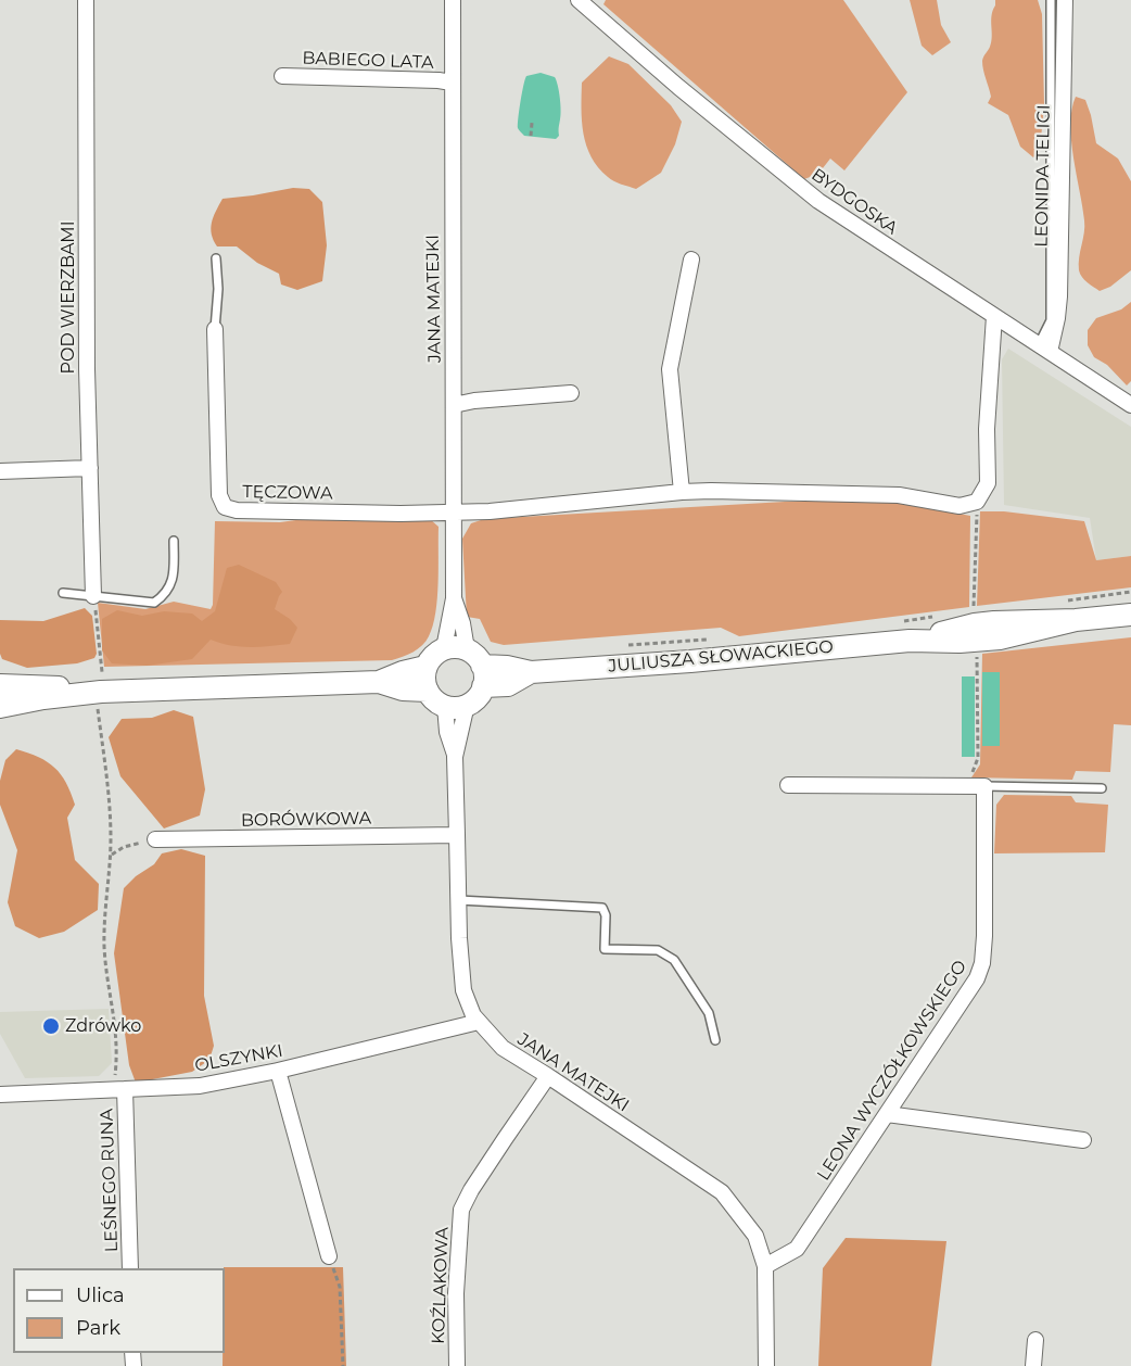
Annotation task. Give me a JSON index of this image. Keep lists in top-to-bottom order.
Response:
{
  "streets": {
    "street": [
      "BABIEGO LATA",
      "LEONIDA TELIGI",
      "BYDGOSKA",
      "POD WIERZBAMI",
      "JANA MATEJKI",
      "TĘCZOWA",
      "JULIUSZA SŁOWACKIEGO",
      "BORÓWKOWA",
      "OLSZYNKI",
      "LEONA WYCZÓŁKOWSKIEGO",
      "LEŚNEGO RUNA",
      "KOŹLAKOWA"
    ]
  },
  "crossings": [
    ["BABIEGO LATA", "JANA MATEJKI"],
    ["LEONIDA TELIGI", "BYDGOSKA"],
    ["JANA MATEJKI", "TĘCZOWA"],
    ["JANA MATEJKI", "JULIUSZA SŁOWACKIEGO"],
    ["JANA MATEJKI", "BORÓWKOWA"],
    ["JANA MATEJKI", "OLSZYNKI"],
    ["JANA MATEJKI", "LEONA WYCZÓŁKOWSKIEGO"],
    ["JANA MATEJKI", "KOŹLAKOWA"],
    ["OLSZYNKI", "LEŚNEGO RUNA"]
  ],
  "places": ["Zdrówko"],
  "legend": ["Ulica", "Park"]
}
